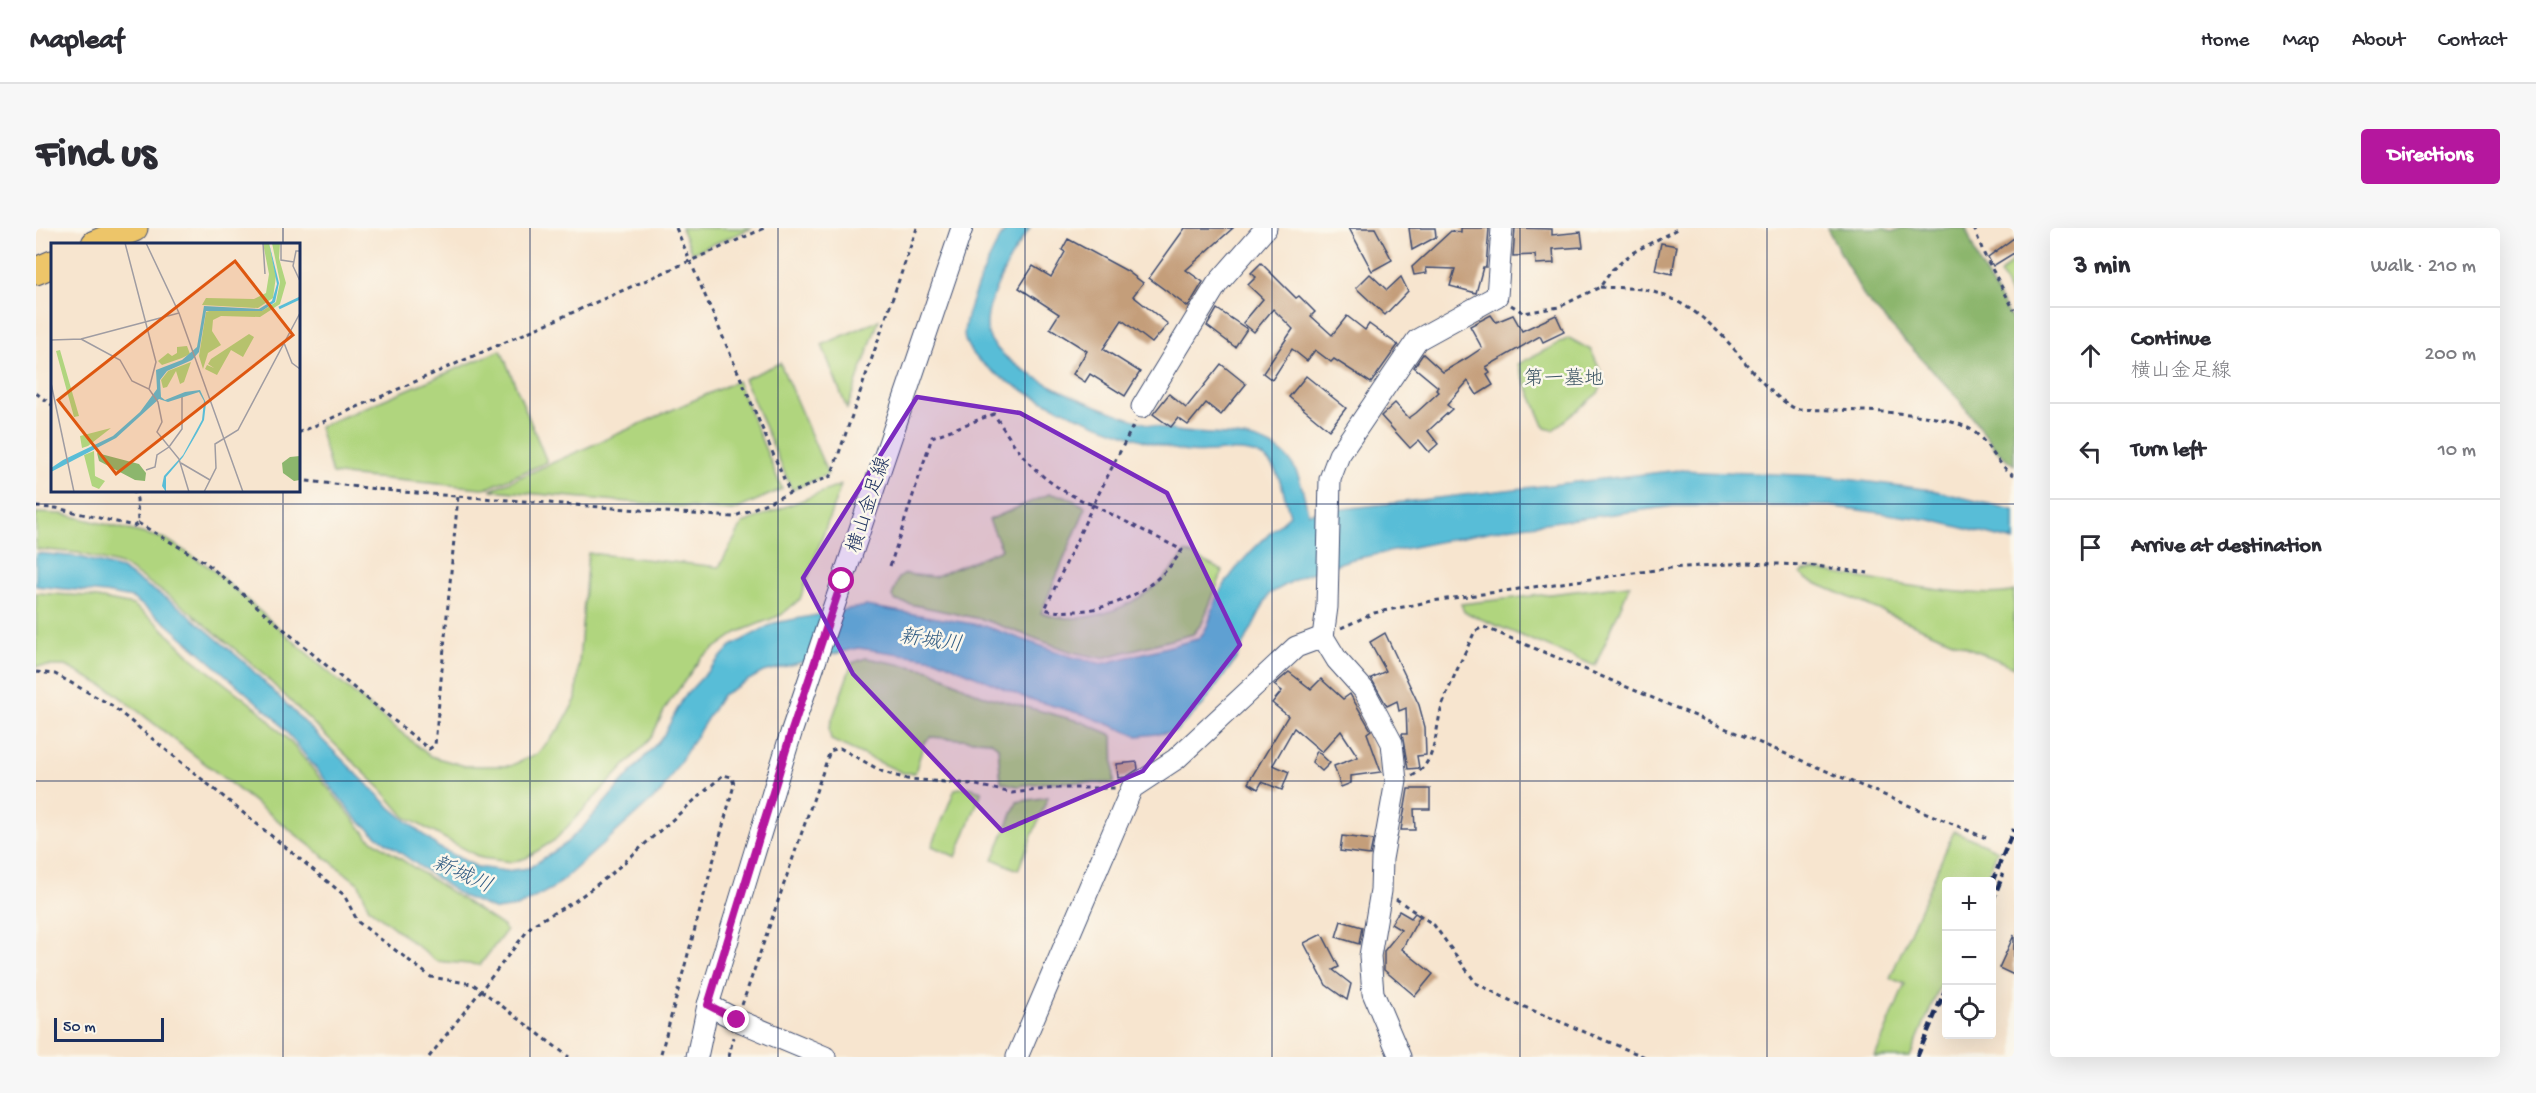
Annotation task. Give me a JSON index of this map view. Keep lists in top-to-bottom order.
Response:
{
  "streets": {
    "street": ["横山金足線"]
  },
  "water": ["新城川"],
  "parks": ["第一墓地"],
  "scale_bar": "50 m",
  "page": {
    "header": "Mapleaf",
    "nav": [
      "Home",
      "Map",
      "About",
      "Contact"
    ],
    "buttons": "Directions",
    "title": "Find us",
    "heading": ["3 min", "Walk · 210 m"],
    "list": [
      ["Continue", "横山金足線", "200 m"],
      ["Turn left", "10 m"],
      "Arrive at destination"
    ],
    "map_buttons": ["+", "−"],
    "scale": "50 m"
  }
}
